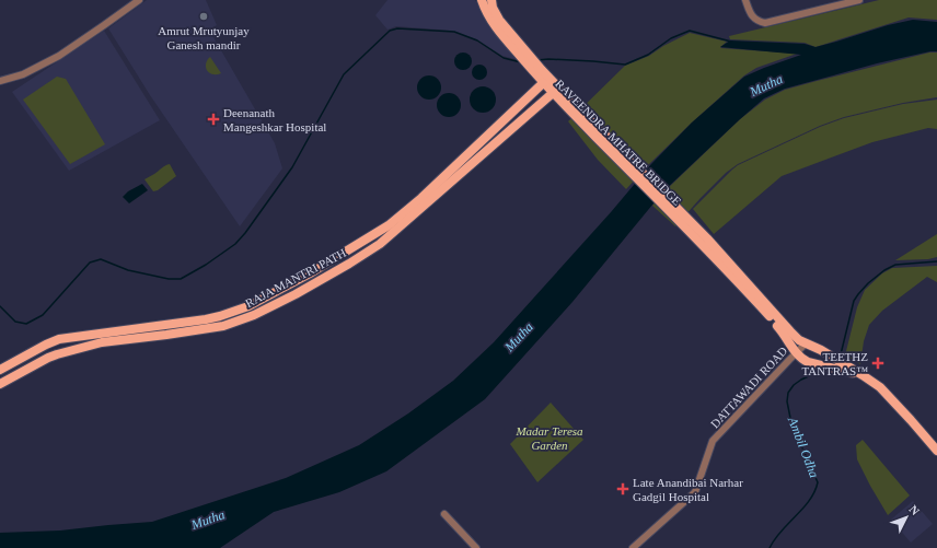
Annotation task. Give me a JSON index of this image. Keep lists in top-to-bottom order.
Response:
{
  "streets": {
    "main road": ["RAVEENDRA MHATRE BRIDGE", "RAJA MANTRI PATH"],
    "street": ["DATTAWADI ROAD"]
  },
  "crossings": [
    ["RAVEENDRA MHATRE BRIDGE", "RAJA MANTRI PATH"]
  ],
  "water": ["Mutha", "Ambil Odha"],
  "parks": ["Madar Teresa Garden"],
  "places": {
    "other": ["Amrut Mrutyunjay Ganesh mandir"],
    "health": ["Deenanath Mangeshkar Hospital", "TEETHZ TANTRAS™", "Late Anandibai Narhar Gadgil Hospital"]
  },
  "north": "top right"
}
